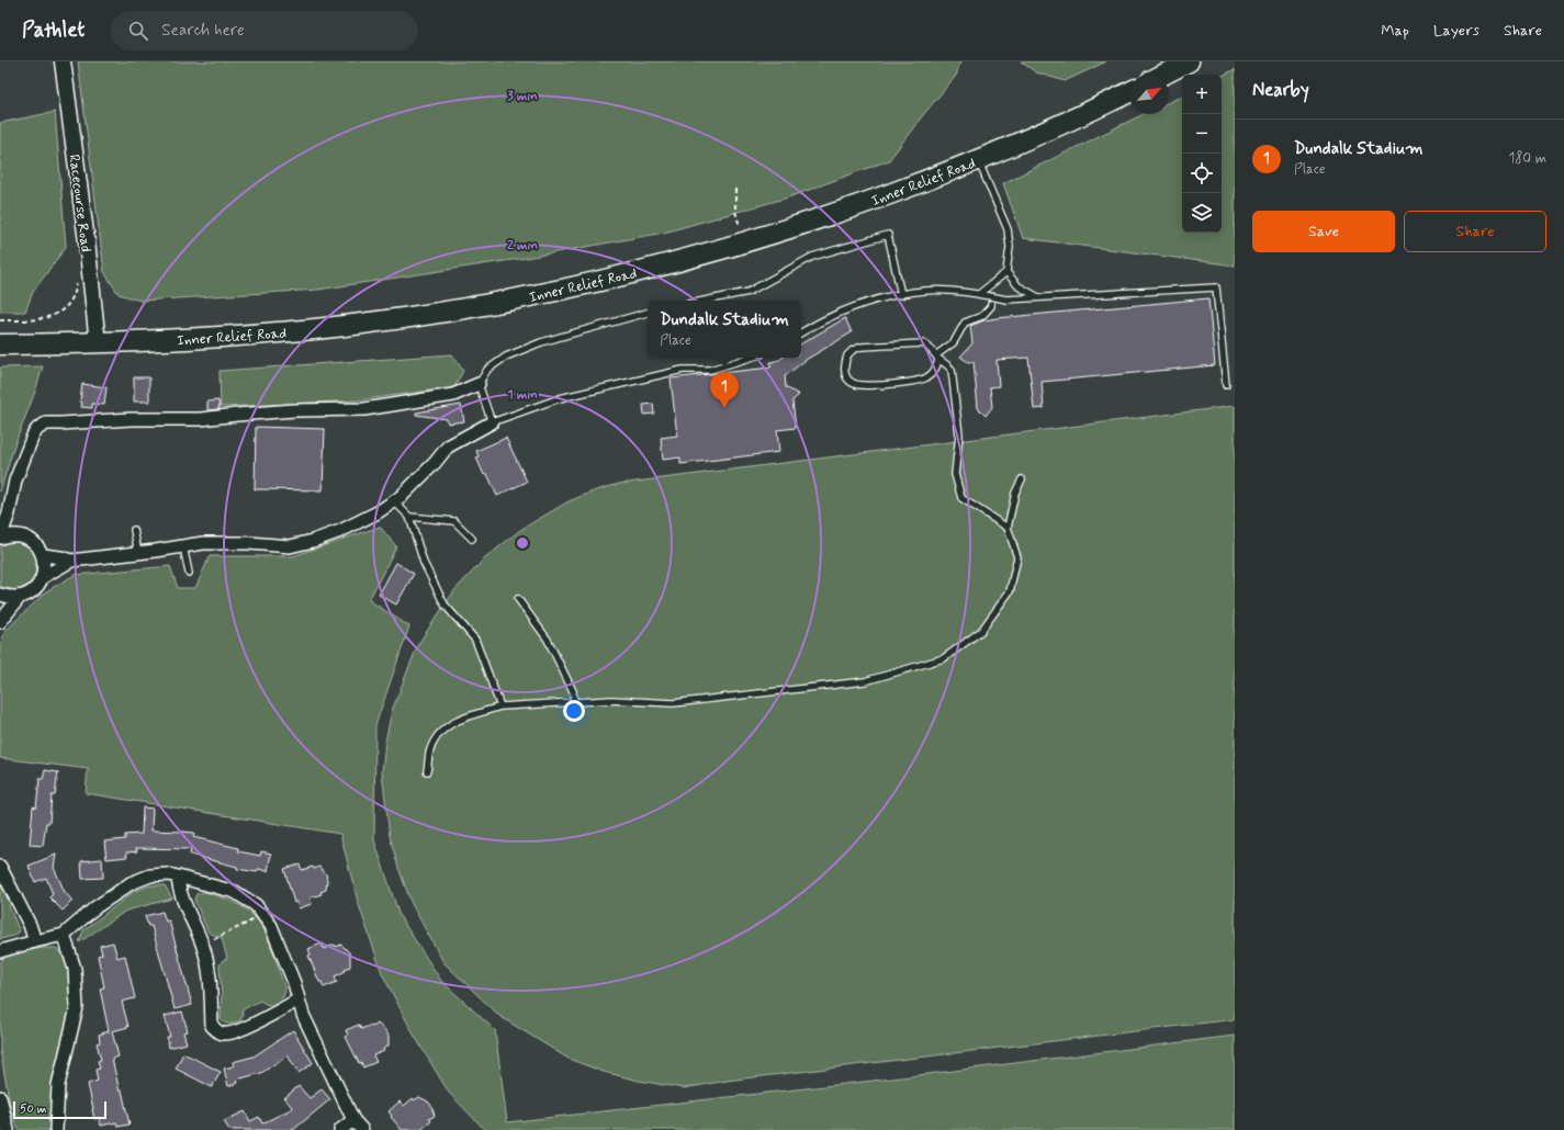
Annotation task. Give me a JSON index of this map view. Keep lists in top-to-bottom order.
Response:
{
  "streets": {
    "main road": ["Inner Relief Road"],
    "street": ["Racecourse Road"]
  },
  "crossings": [
    ["Inner Relief Road", "Racecourse Road"]
  ],
  "scale_bar": "50 m",
  "north": "top right",
  "page": {
    "header": "Pathlet",
    "search": "Search here",
    "nav": ["Map", "Layers", "Share"],
    "heading": "Nearby",
    "map_buttons": ["+", "−"],
    "list": [
      {
        "mark": "1",
        "name": "Dundalk Stadium",
        "note": "Place",
        "value": "180 m"
      }
    ],
    "buttons": ["Save", "Share"],
    "popup": ["Dundalk Stadium", "Place"],
    "pins": "1",
    "scale": "50 m"
  },
  "rings": ["3 min", "2 min", "1 min"]
}
